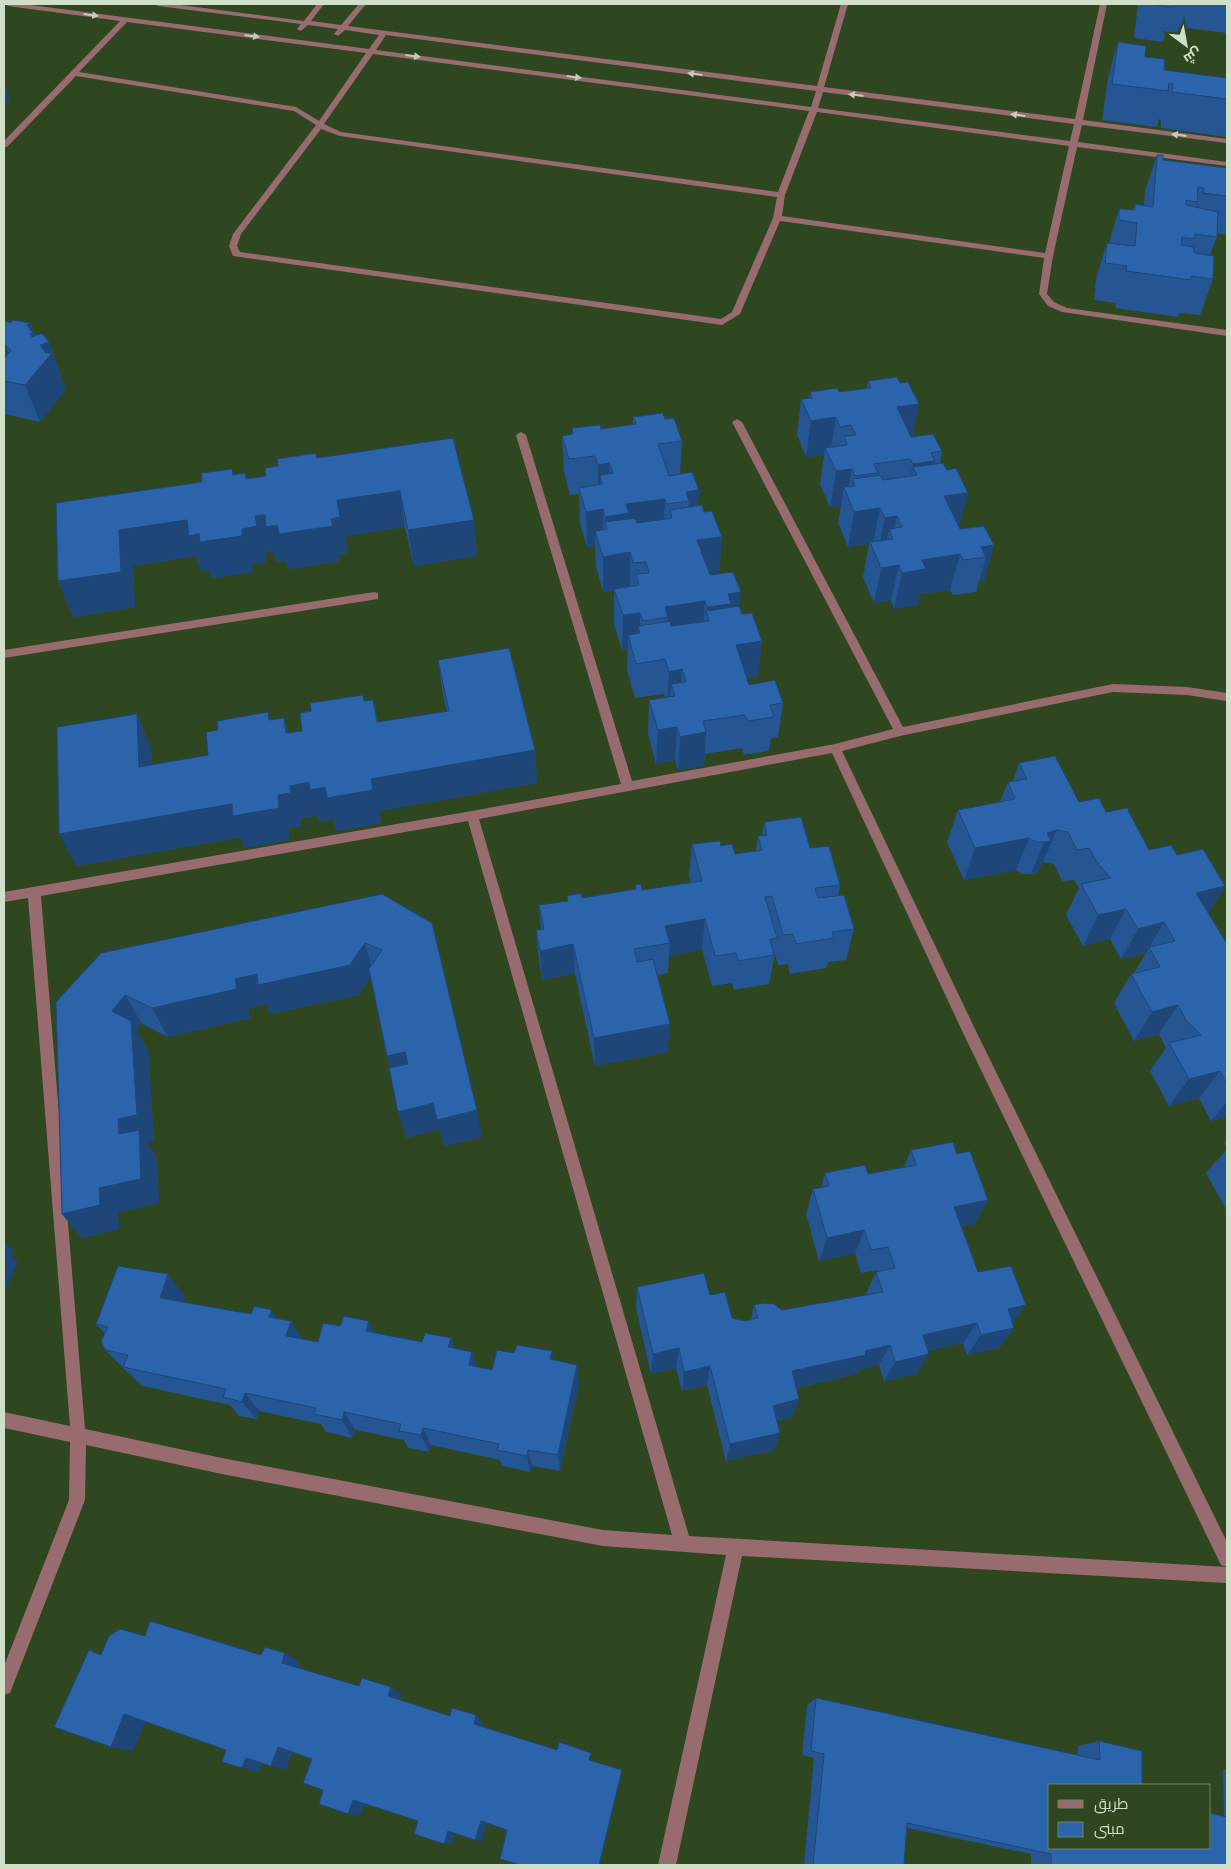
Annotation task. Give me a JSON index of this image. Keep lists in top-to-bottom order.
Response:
{
  "legend": ["طريق", "مبنى"],
  "north": "bottom right"
}
